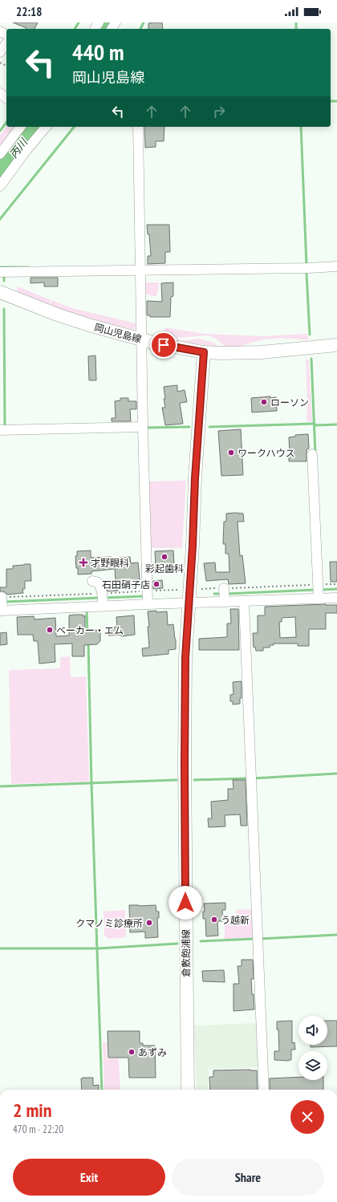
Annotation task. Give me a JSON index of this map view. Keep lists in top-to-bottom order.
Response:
{
  "streets": {
    "main road": ["岡山児島線", "倉敷飽浦線"]
  },
  "crossings": [
    ["岡山児島線", "倉敷飽浦線"]
  ],
  "water": ["丙川"],
  "places": {
    "other": [
      "ローソン",
      "ワークハウス",
      "彩起歯科",
      "石田硝子店",
      "ベーカー・エム",
      "う越新",
      "クマノミ診療所",
      "あずみ"
    ],
    "health": ["才野眼科"]
  },
  "page": {
    "status": "22:18",
    "turn": ["440 m", "岡山児島線"],
    "heading": ["2 min", "470 m · 22:20"],
    "buttons": ["Exit", "Share"]
  }
}
